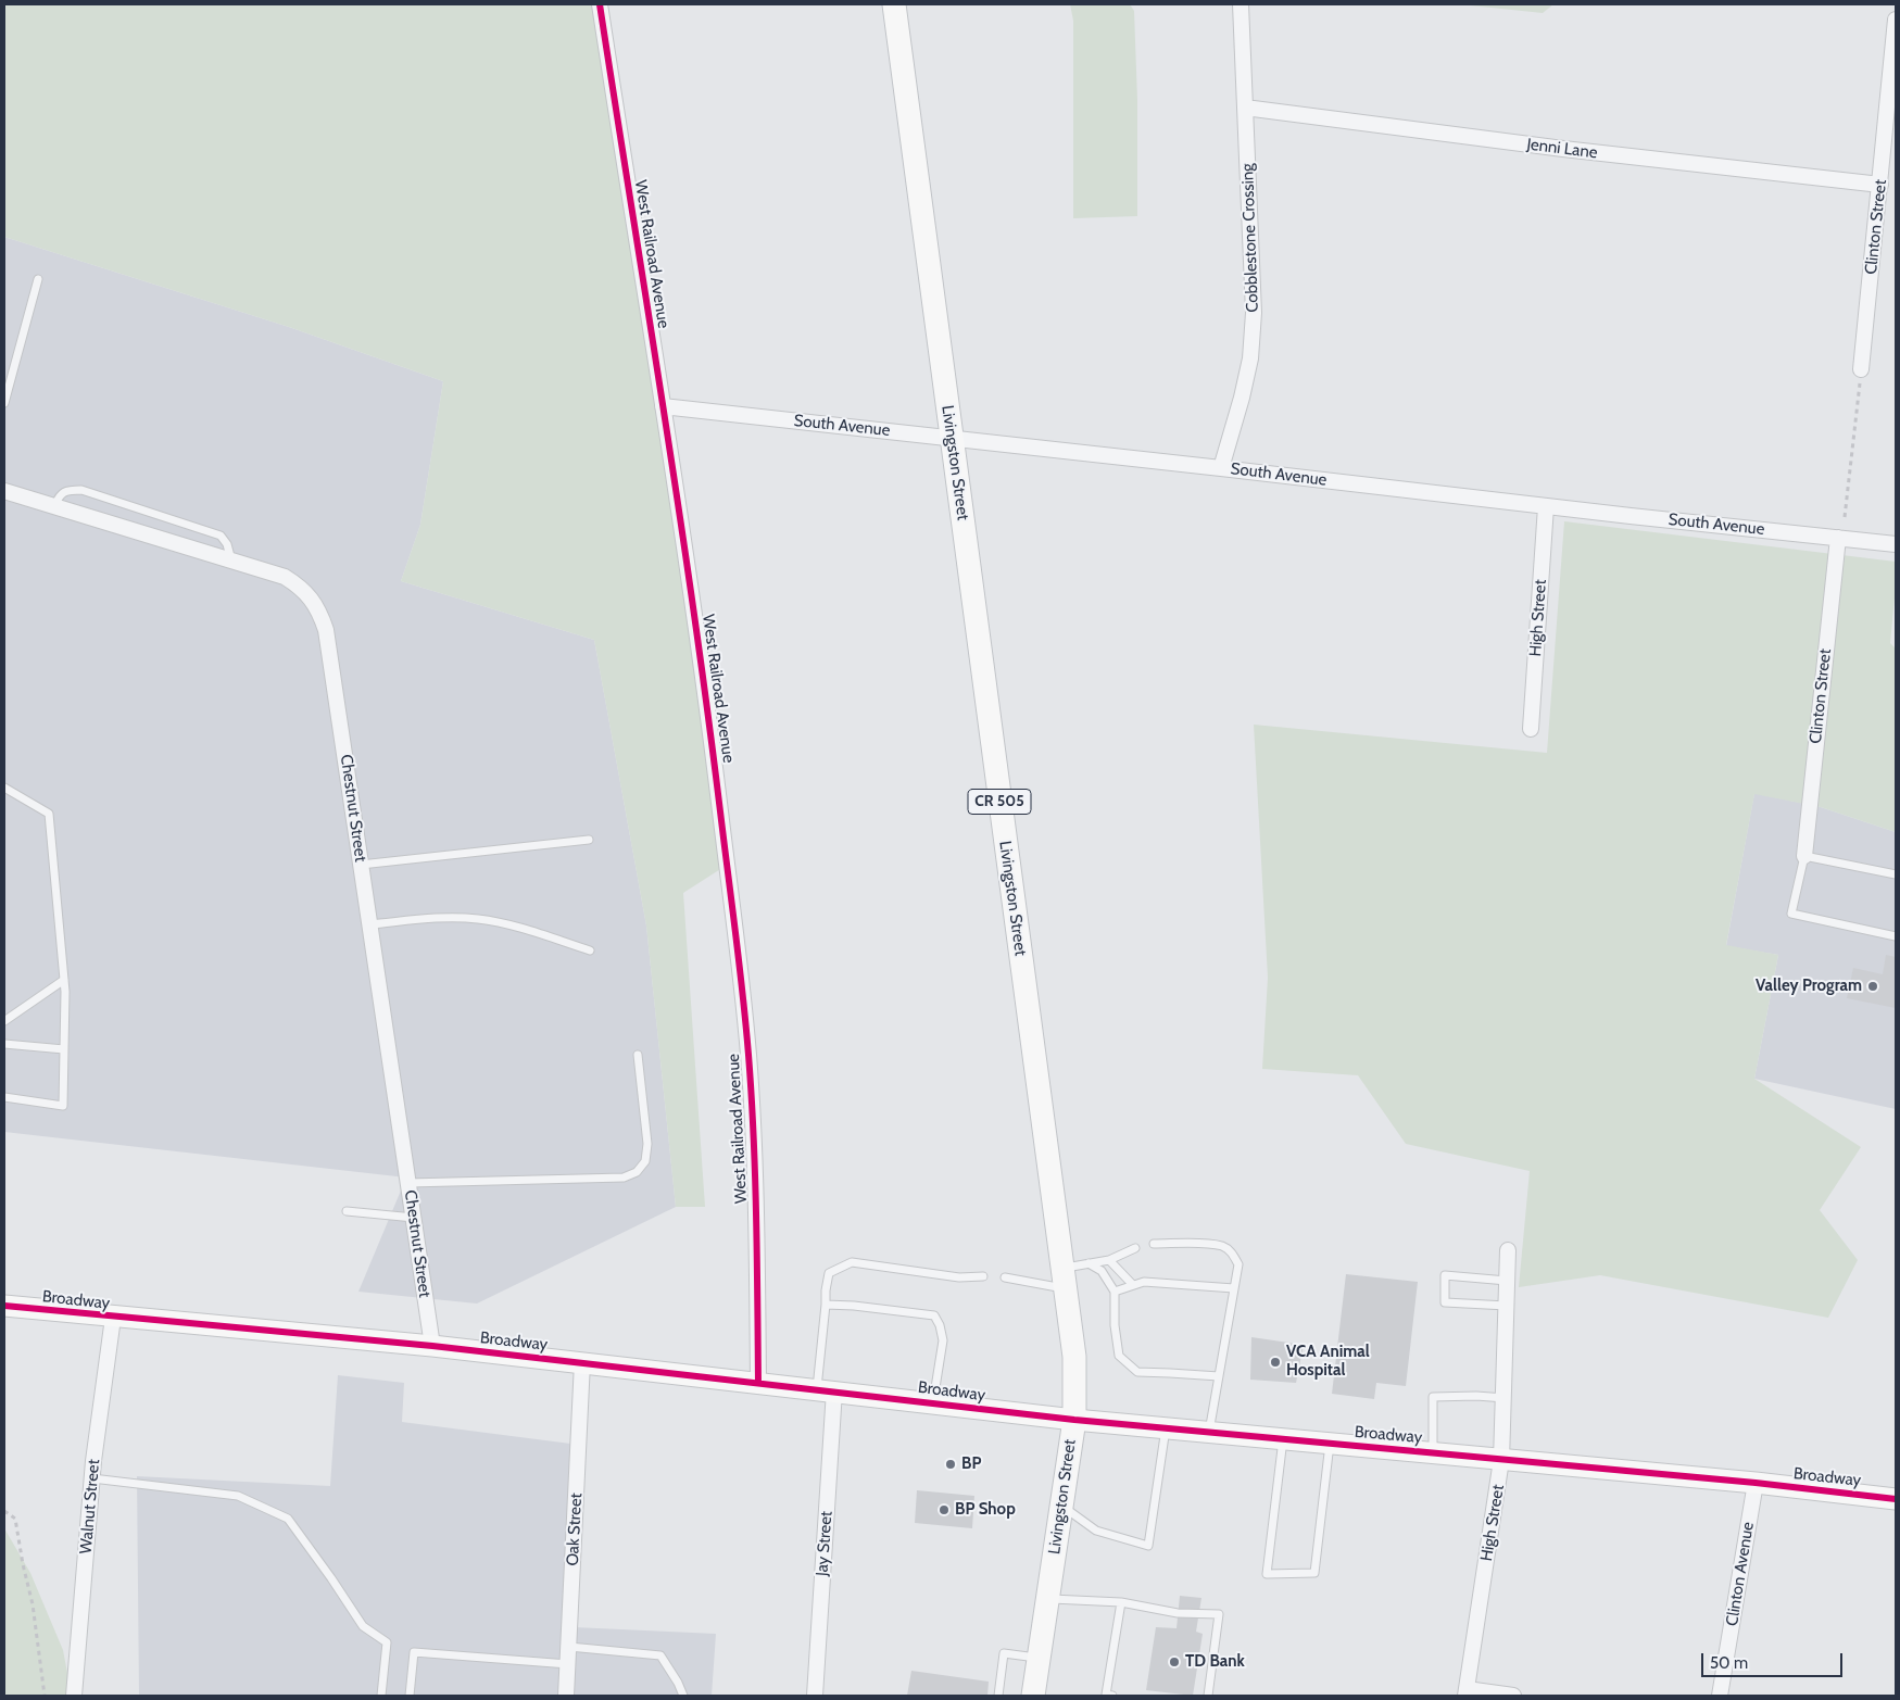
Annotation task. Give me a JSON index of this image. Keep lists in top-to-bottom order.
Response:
{
  "streets": {
    "main road": ["Livingston Street", "CR 505"],
    "street": [
      "Jenni Lane",
      "Clinton Street",
      "Cobblestone Crossing",
      "West Railroad Avenue",
      "South Avenue",
      "High Street",
      "Chestnut Street",
      "Broadway",
      "Walnut Street",
      "Oak Street",
      "Jay Street",
      "Clinton Avenue"
    ]
  },
  "crossings": [
    ["Jenni Lane", "Clinton Street"],
    ["Jenni Lane", "Cobblestone Crossing"],
    ["Clinton Street", "South Avenue"],
    ["Cobblestone Crossing", "South Avenue"],
    ["West Railroad Avenue", "South Avenue"],
    ["West Railroad Avenue", "Broadway"],
    ["South Avenue", "Livingston Street"],
    ["South Avenue", "High Street"],
    ["Livingston Street", "Broadway"],
    ["High Street", "Broadway"],
    ["Chestnut Street", "Broadway"],
    ["Broadway", "Walnut Street"],
    ["Broadway", "Oak Street"],
    ["Broadway", "Jay Street"],
    ["Broadway", "Clinton Avenue"]
  ],
  "places": [
    "Valley Program",
    "VCA Animal Hospital",
    "BP",
    "BP Shop",
    "TD Bank"
  ],
  "scale_bar": "50 m"
}
